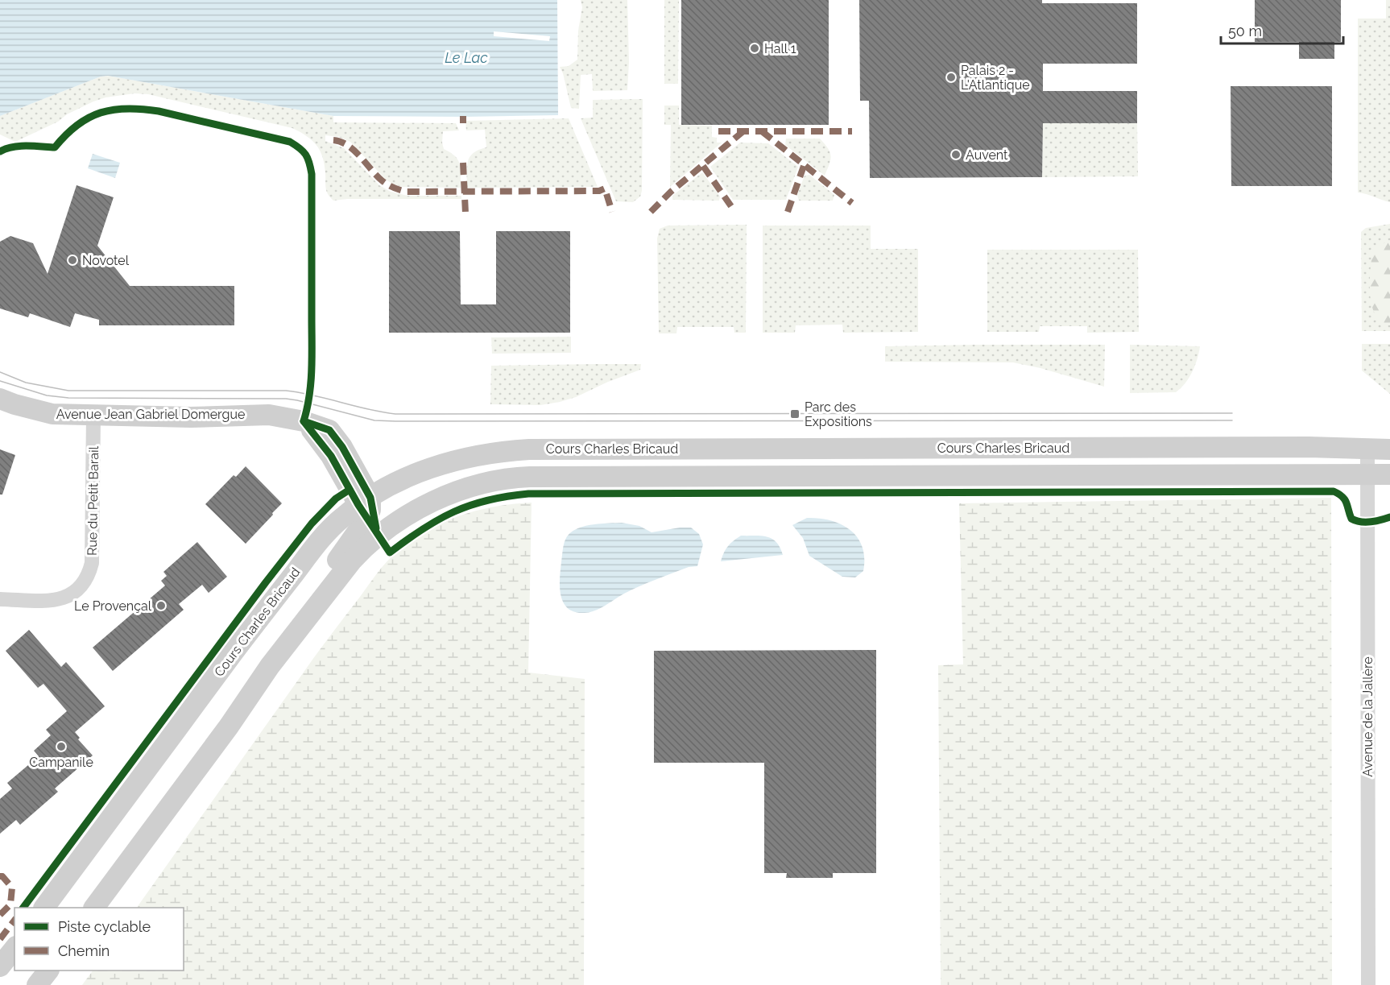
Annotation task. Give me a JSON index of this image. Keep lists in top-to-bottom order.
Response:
{
  "streets": {
    "main road": ["Avenue Jean Gabriel Domergue", "Cours Charles Bricaud"],
    "street": ["Rue du Petit Barail", "Avenue de la Jallère"]
  },
  "crossings": [
    ["Avenue Jean Gabriel Domergue", "Cours Charles Bricaud"],
    ["Avenue Jean Gabriel Domergue", "Rue du Petit Barail"],
    ["Cours Charles Bricaud", "Avenue de la Jallère"]
  ],
  "water": ["Le Lac"],
  "places": {
    "other": [
      "Hall 1",
      "Palais 2 - L'Atlantique",
      "Auvent",
      "Novotel",
      "Le Provençal",
      "Campanile"
    ],
    "transit": ["Parc des Expositions"]
  },
  "legend": ["Piste cyclable", "Chemin"],
  "scale_bar": "50 m"
}
